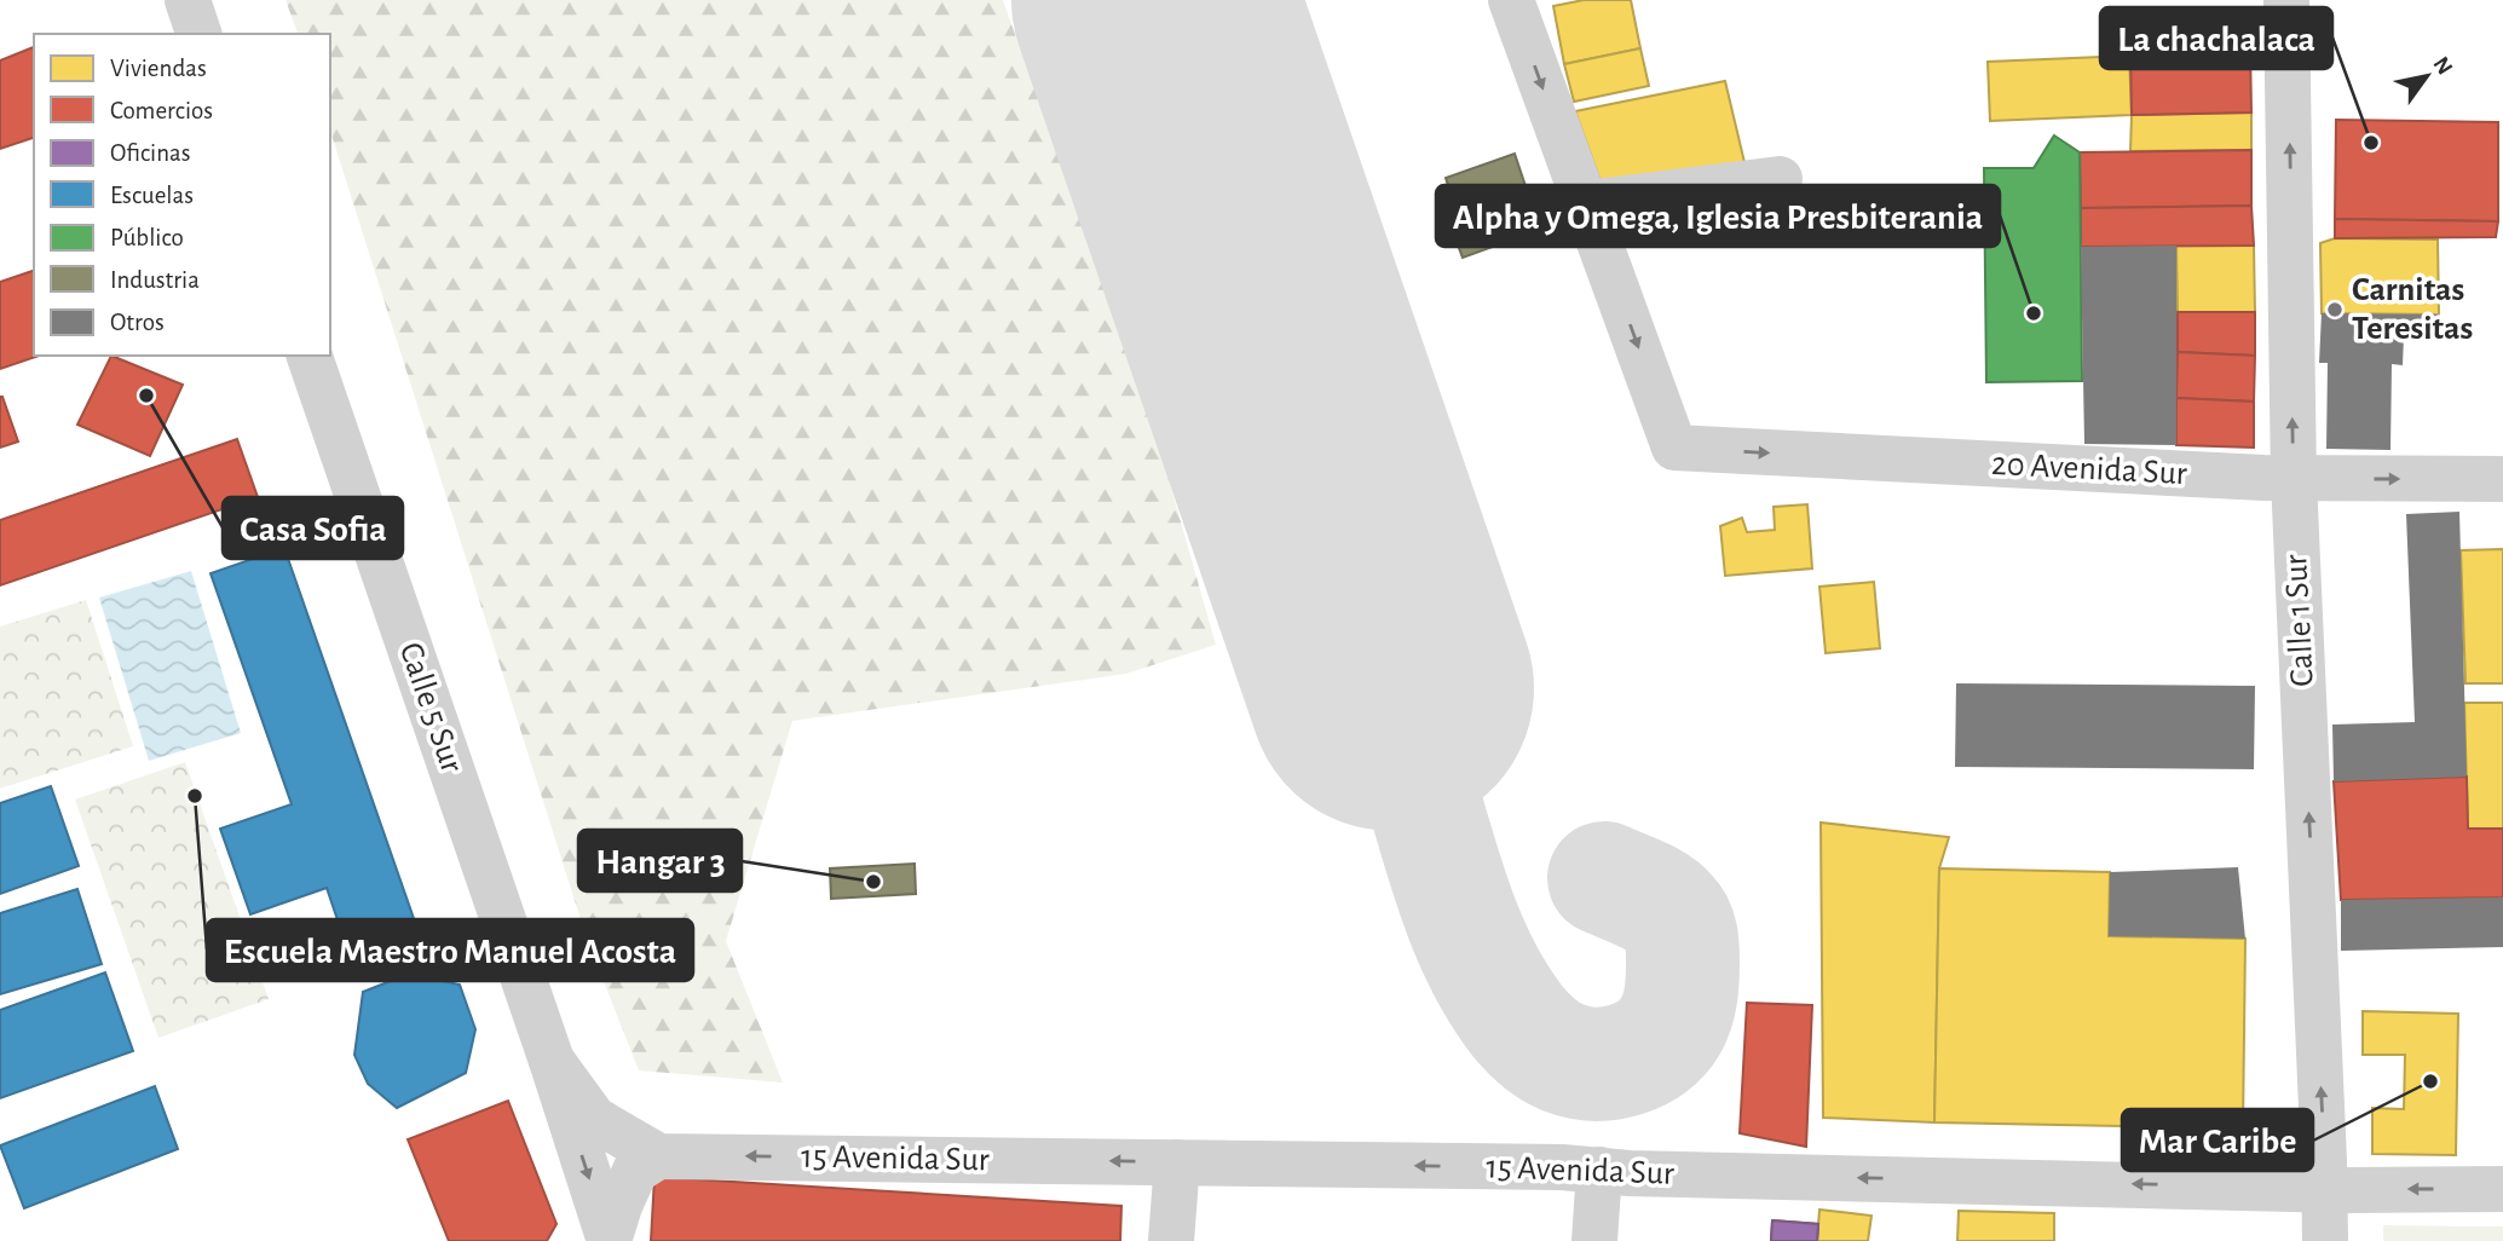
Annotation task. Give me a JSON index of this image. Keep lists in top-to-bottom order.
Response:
{
  "streets": {
    "street": [
      "20 Avenida Sur",
      "Calle 1 Sur",
      "Calle 5 Sur",
      "15 Avenida Sur"
    ]
  },
  "crossings": [
    ["20 Avenida Sur", "Calle 1 Sur"],
    ["Calle 1 Sur", "15 Avenida Sur"],
    ["Calle 5 Sur", "15 Avenida Sur"]
  ],
  "one_way": ["20 Avenida Sur", "Calle 1 Sur", "15 Avenida Sur"],
  "places": [
    "La chachalaca",
    "Carnitas Teresitas",
    "Alpha y Omega, Iglesia Presbiterania",
    "Casa Sofia",
    "Escuela Maestro Manuel Acosta",
    "Hangar 3",
    "Mar Caribe"
  ],
  "legend": [
    "Viviendas",
    "Comercios",
    "Oficinas",
    "Escuelas",
    "Público",
    "Industria",
    "Otros"
  ],
  "north": "top right"
}
